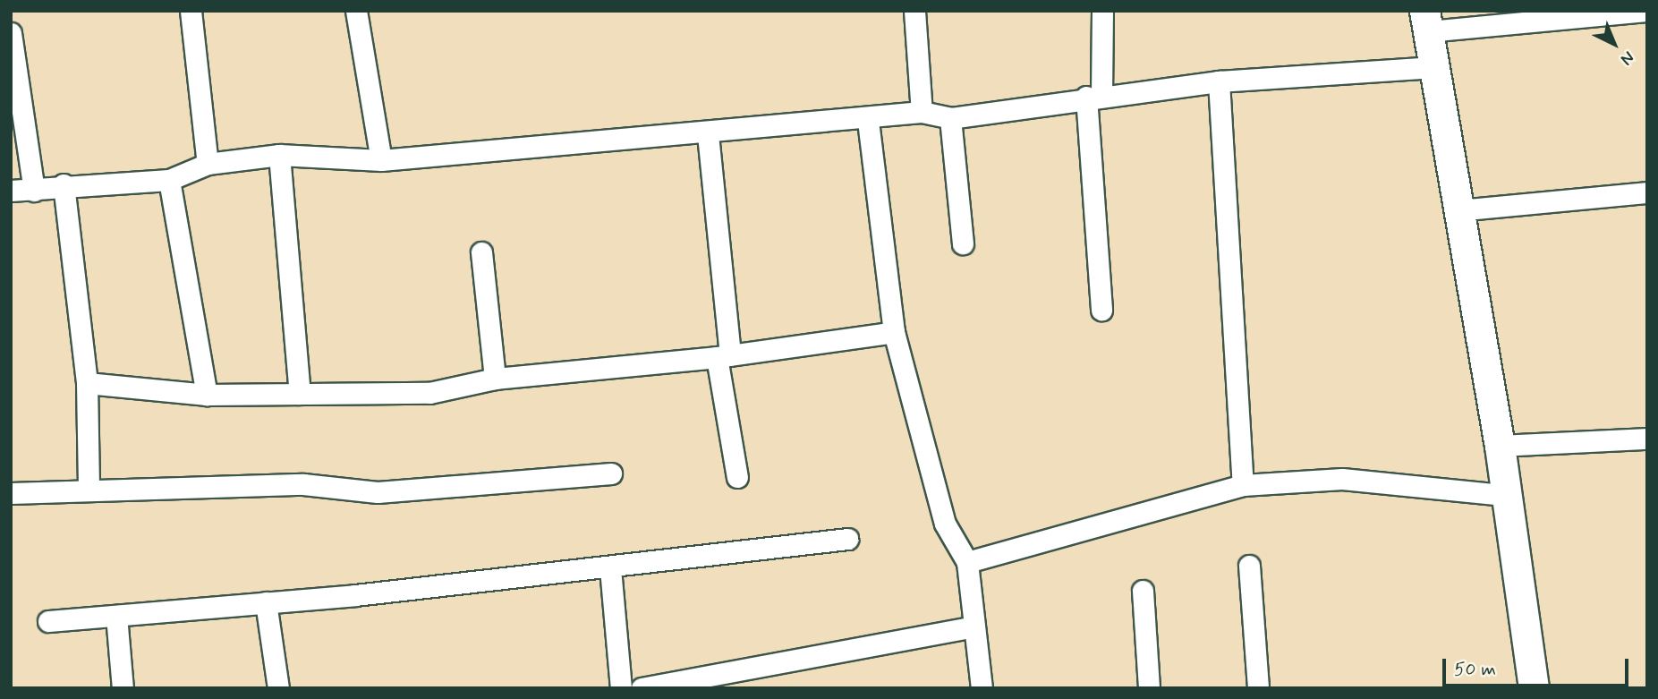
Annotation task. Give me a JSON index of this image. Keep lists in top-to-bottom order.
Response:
{
  "scale_bar": "50 m",
  "north": "bottom right"
}
